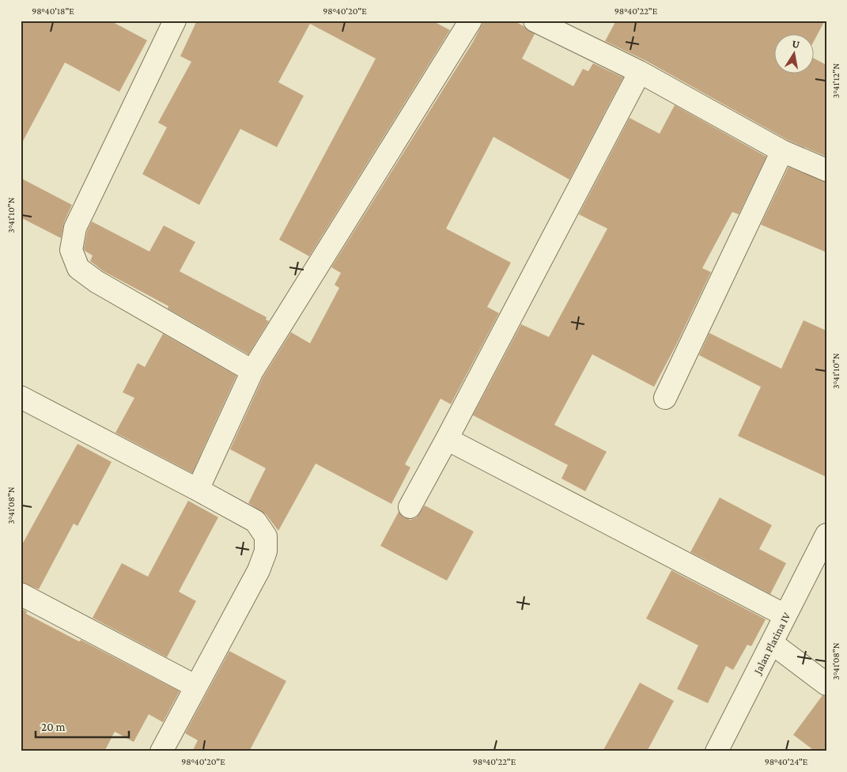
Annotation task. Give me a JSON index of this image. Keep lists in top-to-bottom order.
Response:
{
  "streets": {
    "street": ["Jalan Platina IV"]
  },
  "scale_bar": "20 m",
  "north": "top",
  "coordinates": [
    "98°40'18\"E",
    "98°40'20\"E",
    "98°40'22\"E",
    "3°41'12\"N",
    "3°41'10\"N",
    "3°41'08\"N",
    "98°40'24\"E"
  ]
}
